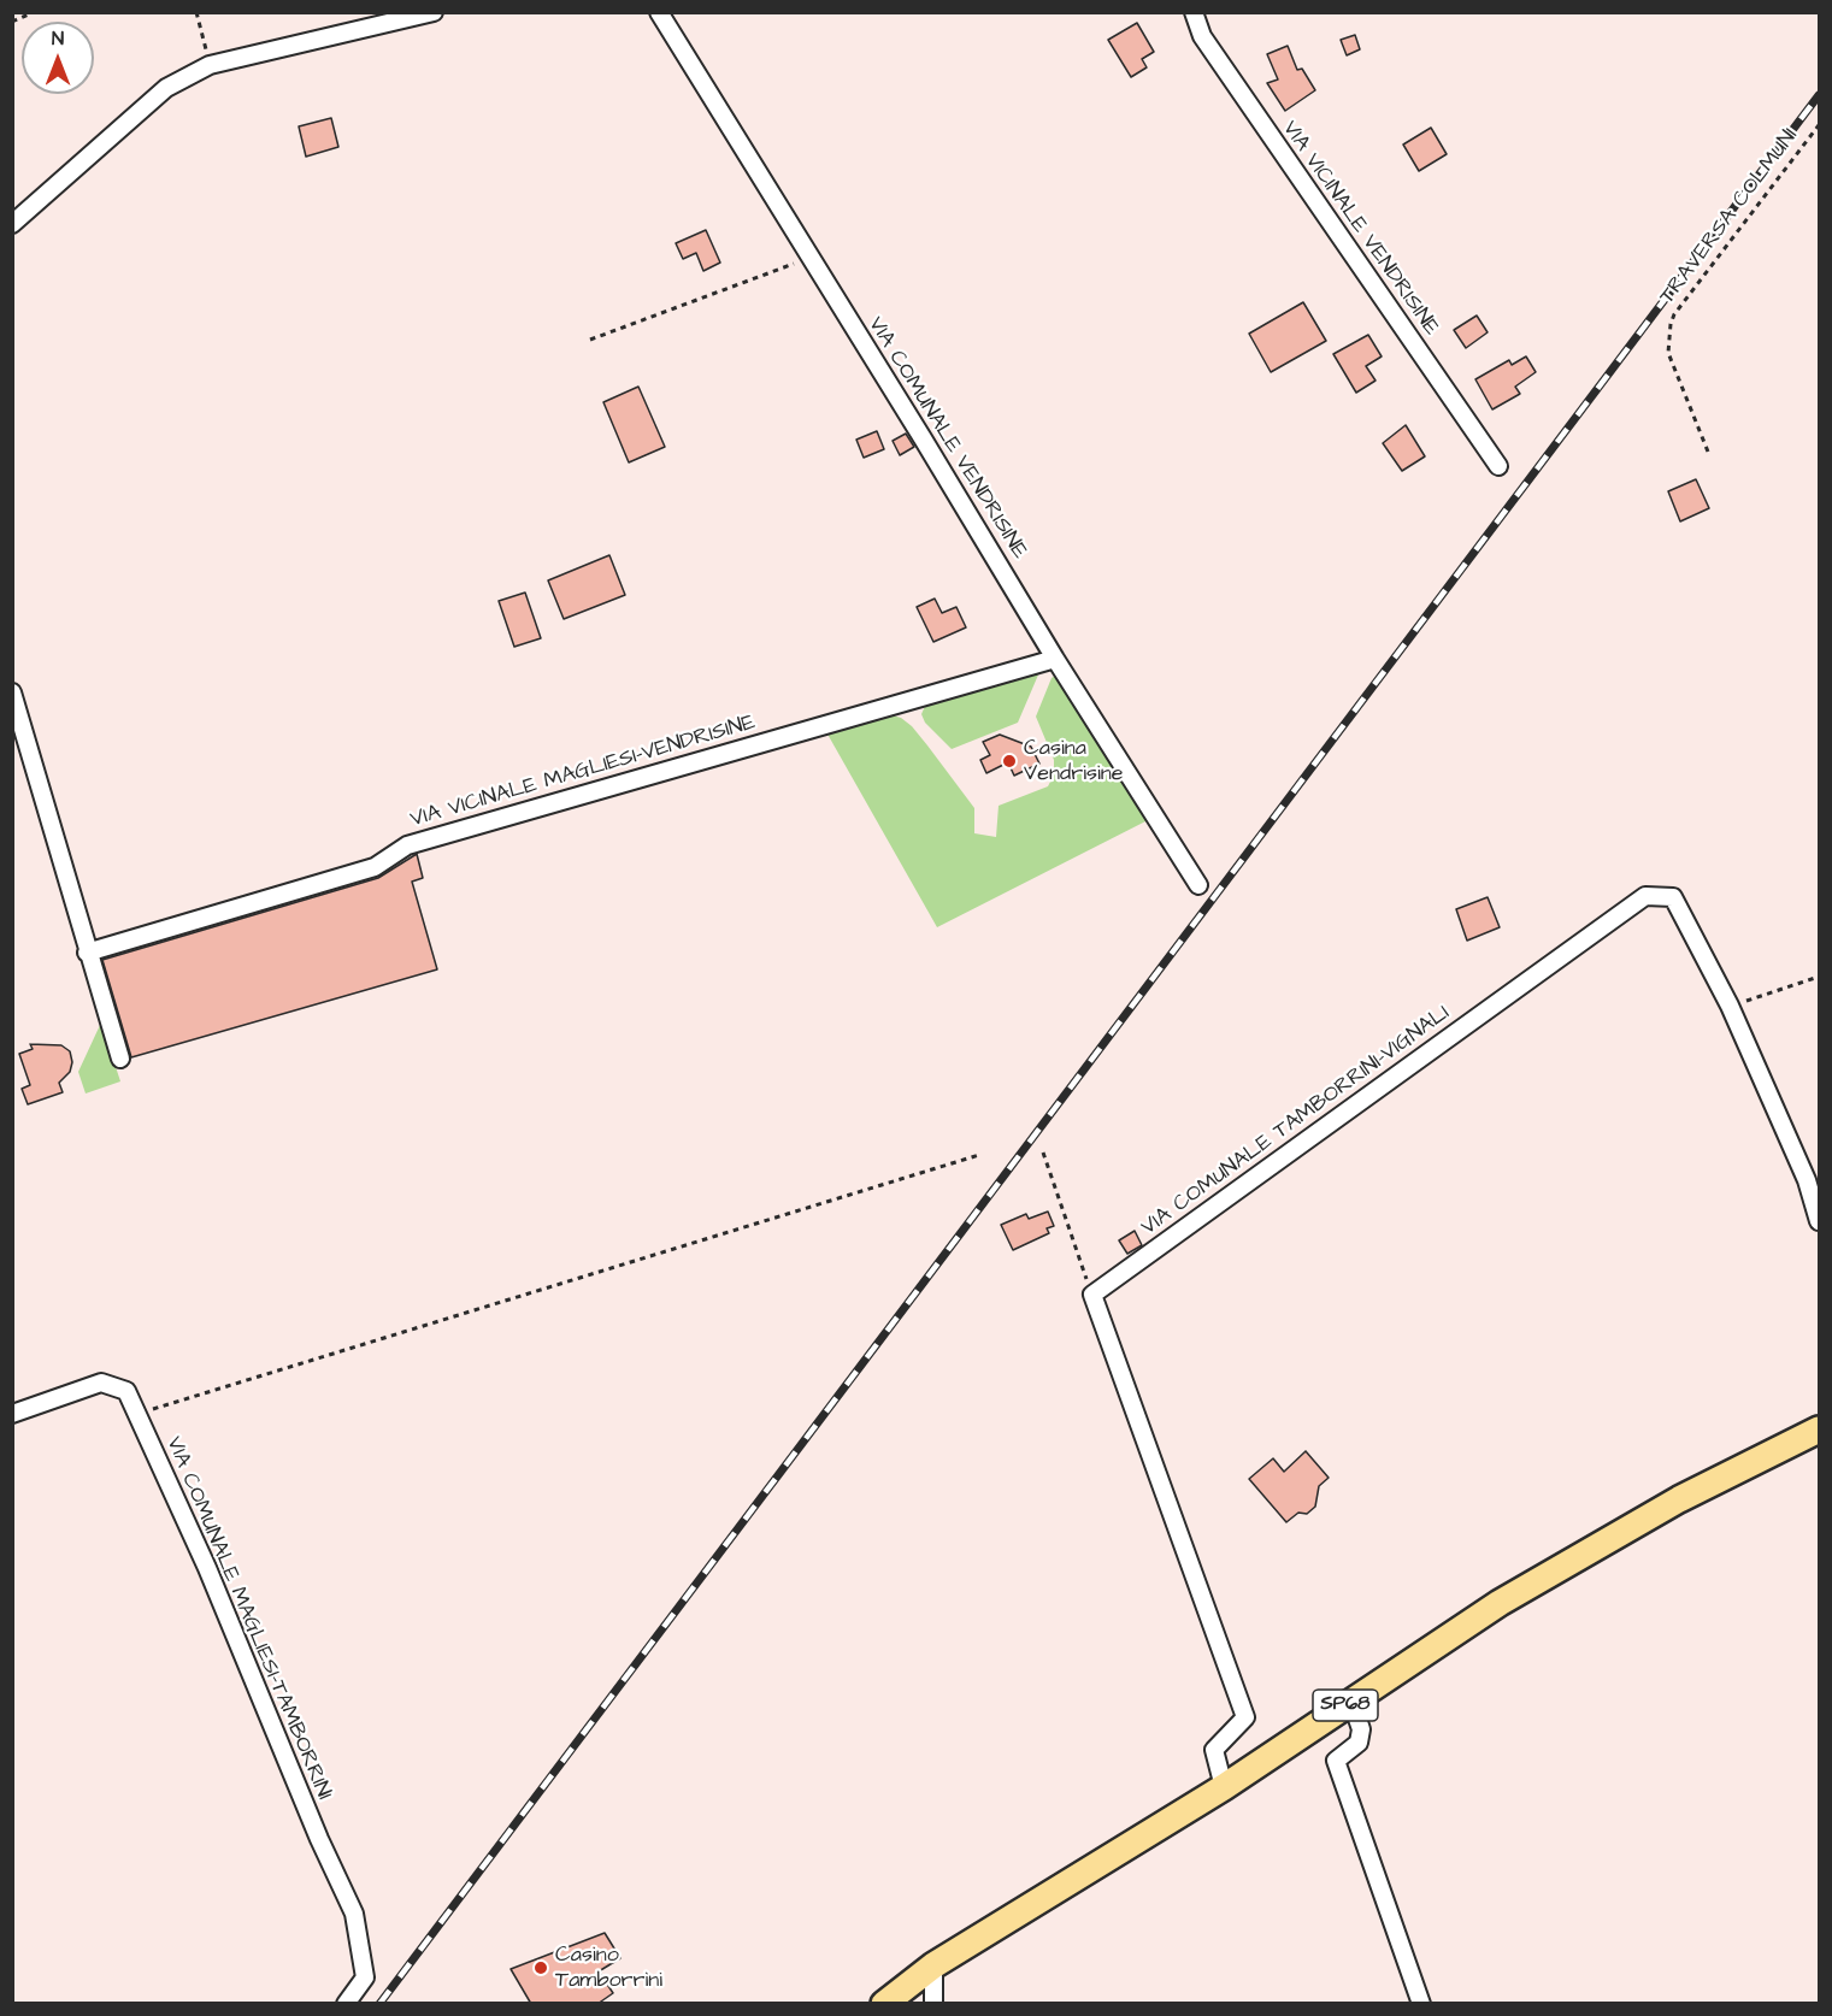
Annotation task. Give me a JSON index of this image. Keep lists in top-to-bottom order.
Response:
{
  "streets": {
    "main road": ["SP68"],
    "street": [
      "VIA VICINALE VENDRISINE",
      "VIA COMUNALE VENDRISINE",
      "VIA VICINALE MAGLIESI-VENDRISINE",
      "VIA COMUNALE TAMBORRINI-VIGNALI",
      "VIA COMUNALE MAGLIESI-TAMBORRINI"
    ],
    "path": ["TRAVERSA COLMUNI"]
  },
  "crossings": [
    ["VIA COMUNALE VENDRISINE", "VIA VICINALE MAGLIESI-VENDRISINE"]
  ],
  "places": ["Casina Vendrisine", "Casino Tamborrìni"],
  "north": "top"
}
